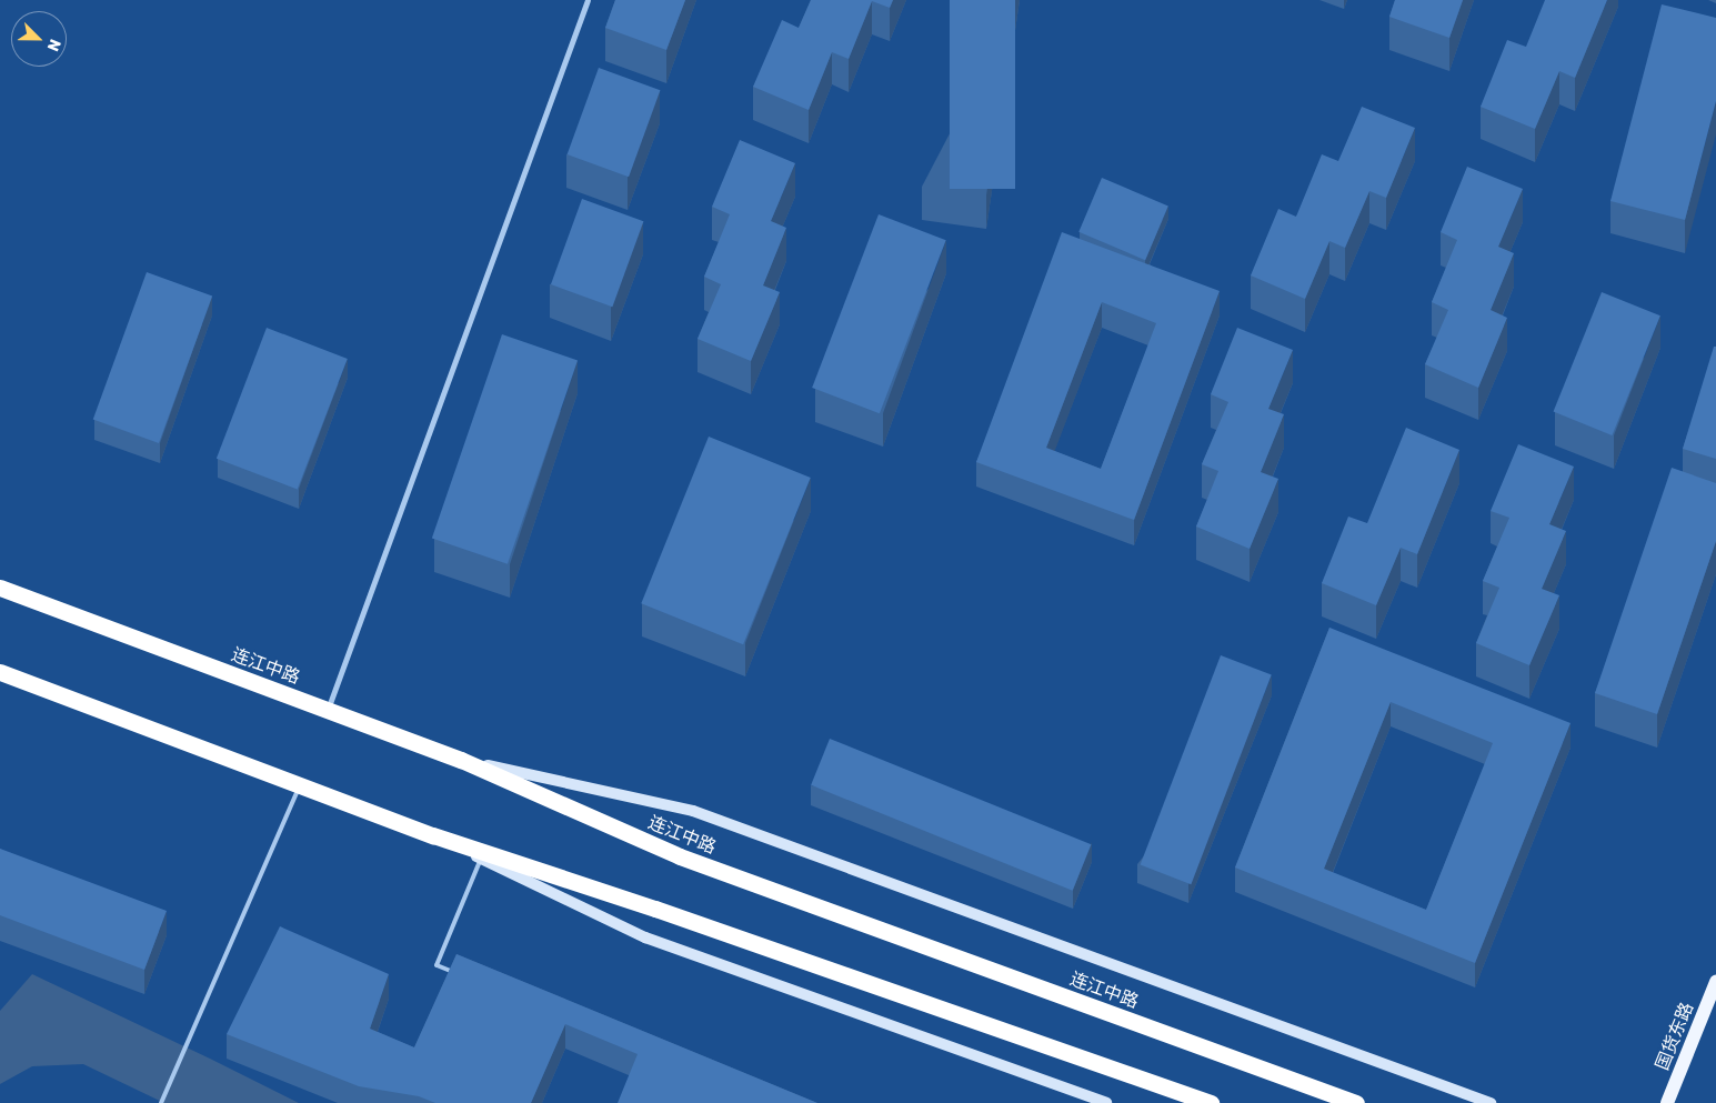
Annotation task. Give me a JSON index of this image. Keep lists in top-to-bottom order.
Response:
{
  "streets": {
    "highway": ["连江中路"],
    "main road": ["国货东路"]
  },
  "north": "bottom right"
}
